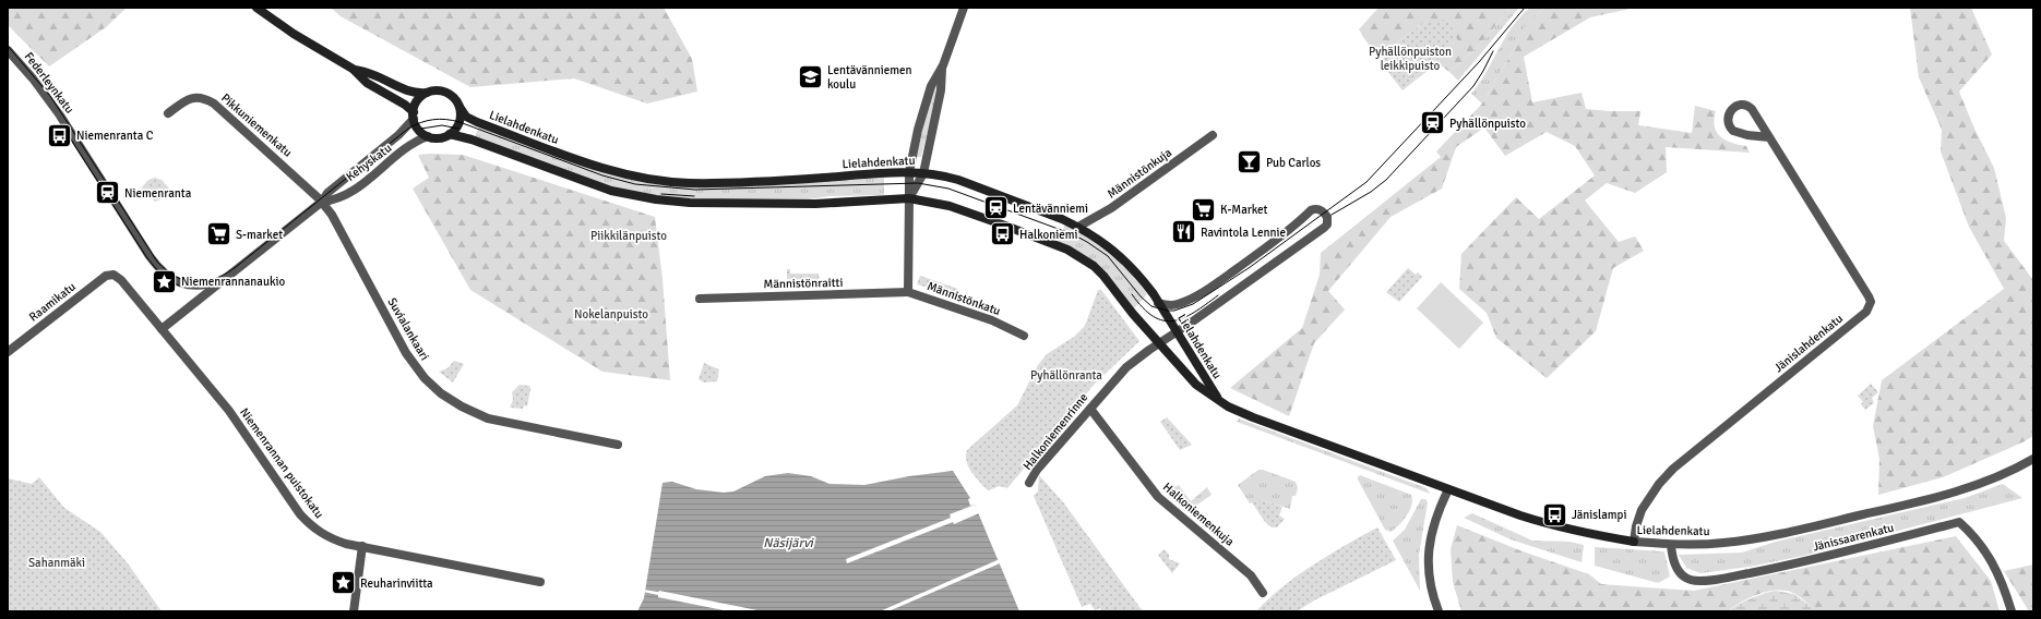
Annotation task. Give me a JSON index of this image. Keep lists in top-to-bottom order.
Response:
{
  "streets": {
    "main road": ["Lielahdenkatu"],
    "street": [
      "Federleynkatu",
      "Pikkuniemenkatu",
      "Kehyskatu",
      "Männistönkuja",
      "Männistönraitti",
      "Männistönkatu",
      "Raamikatu",
      "Suvialankaari",
      "Jänislahdenkatu",
      "Halkoniemenrinne",
      "Niemenrannan puistokatu",
      "Halkoniemenkuja",
      "Jänissaarenkatu"
    ]
  },
  "crossings": [
    ["Federleynkatu", "Kehyskatu"],
    ["Pikkuniemenkatu", "Kehyskatu"],
    ["Pikkuniemenkatu", "Suvialankaari"],
    ["Lielahdenkatu", "Kehyskatu"],
    ["Lielahdenkatu", "Männistönkuja"],
    ["Lielahdenkatu", "Männistönkatu"],
    ["Lielahdenkatu", "Jänislahdenkatu"],
    ["Lielahdenkatu", "Halkoniemenrinne"],
    ["Lielahdenkatu", "Jänissaarenkatu"],
    ["Kehyskatu", "Suvialankaari"],
    ["Kehyskatu", "Niemenrannan puistokatu"],
    ["Männistönraitti", "Männistönkatu"],
    ["Raamikatu", "Niemenrannan puistokatu"],
    ["Halkoniemenrinne", "Halkoniemenkuja"]
  ],
  "water": ["Näsijärvi"],
  "parks": [
    "Pyhällönpuiston leikkipuisto",
    "Piikkilänpuisto",
    "Nokelanpuisto",
    "Pyhällönranta",
    "Sahanmäki"
  ],
  "places": {
    "school or university": ["Lentävänniemen koulu"],
    "station": ["Pyhällönpuisto", "Niemenranta", "Lentävänniemi"],
    "bus stop": ["Niemenranta C", "Halkoniemi", "Jänislampi"],
    "bar": ["Pub Carlos"],
    "supermarket": ["K-Market", "S-market"],
    "restaurant": ["Ravintola Lennie"],
    "place": ["Niemenrannanaukio", "Reuharinviitta"]
  }
}
